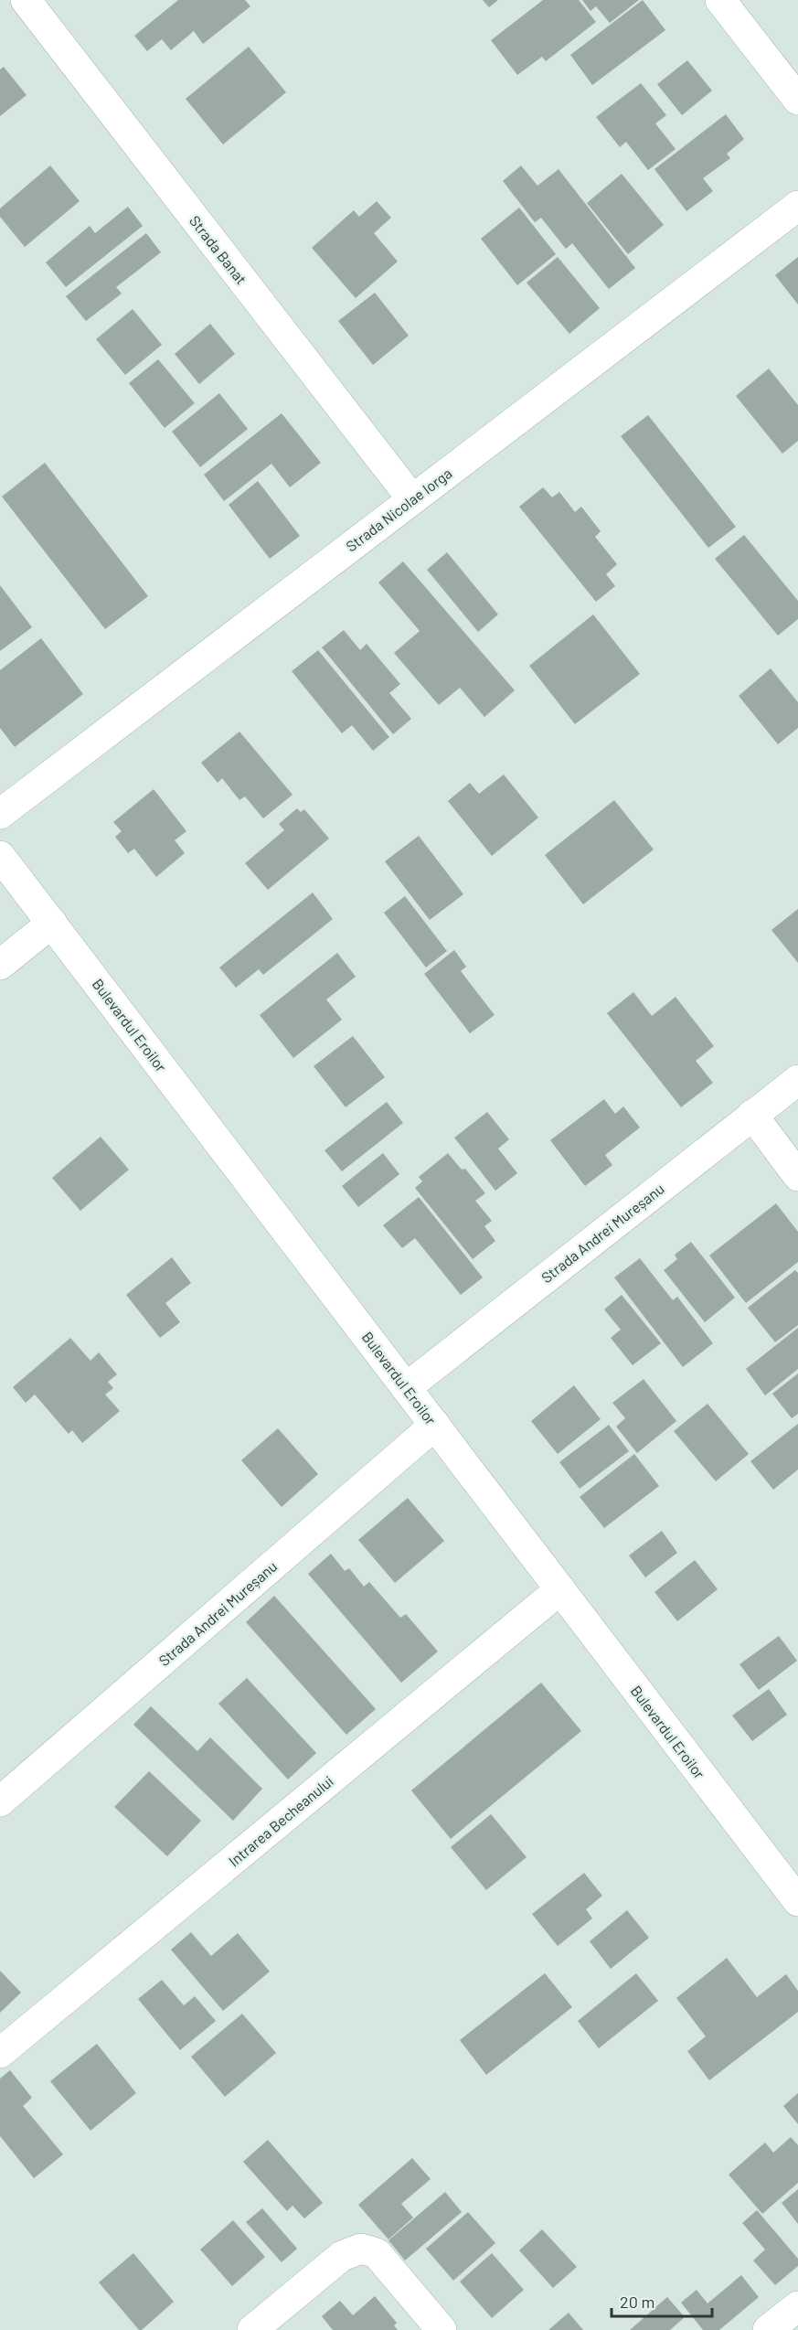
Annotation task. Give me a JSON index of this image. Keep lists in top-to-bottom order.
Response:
{
  "streets": {
    "street": [
      "Strada Banat",
      "Strada Nicolae Iorga",
      "Bulevardul Eroilor",
      "Strada Andrei Mureșanu",
      "Intrarea Becheanului"
    ]
  },
  "crossings": [
    ["Strada Banat", "Strada Nicolae Iorga"],
    ["Bulevardul Eroilor", "Strada Andrei Mureșanu"],
    ["Bulevardul Eroilor", "Intrarea Becheanului"]
  ],
  "scale_bar": "20 m"
}
